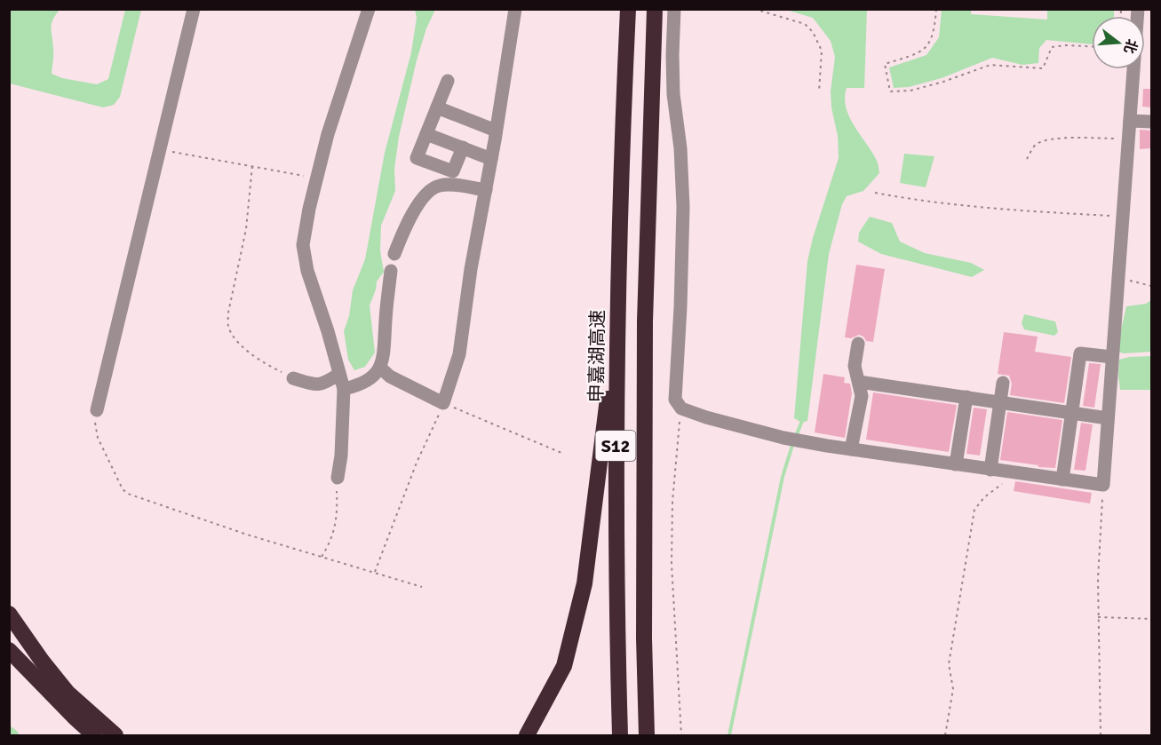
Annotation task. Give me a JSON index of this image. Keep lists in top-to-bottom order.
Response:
{
  "streets": {
    "highway": ["申嘉湖高速", "S12"]
  },
  "north": "right"
}
